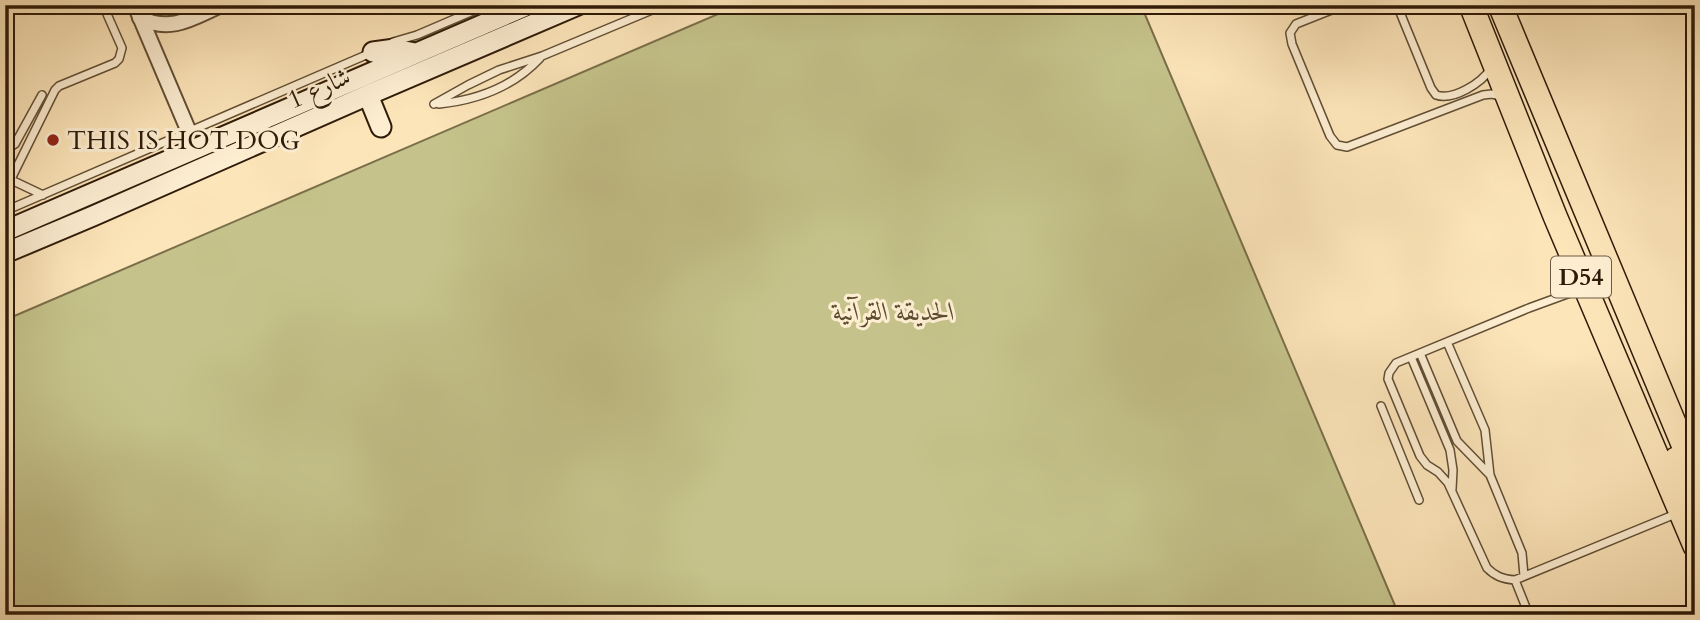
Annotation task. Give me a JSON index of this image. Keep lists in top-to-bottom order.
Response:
{
  "streets": {
    "main road": ["D54"],
    "street": ["شارع 1"]
  },
  "parks": ["الحديقة القرآنية"],
  "places": ["THIS IS HOT DOG"]
}
